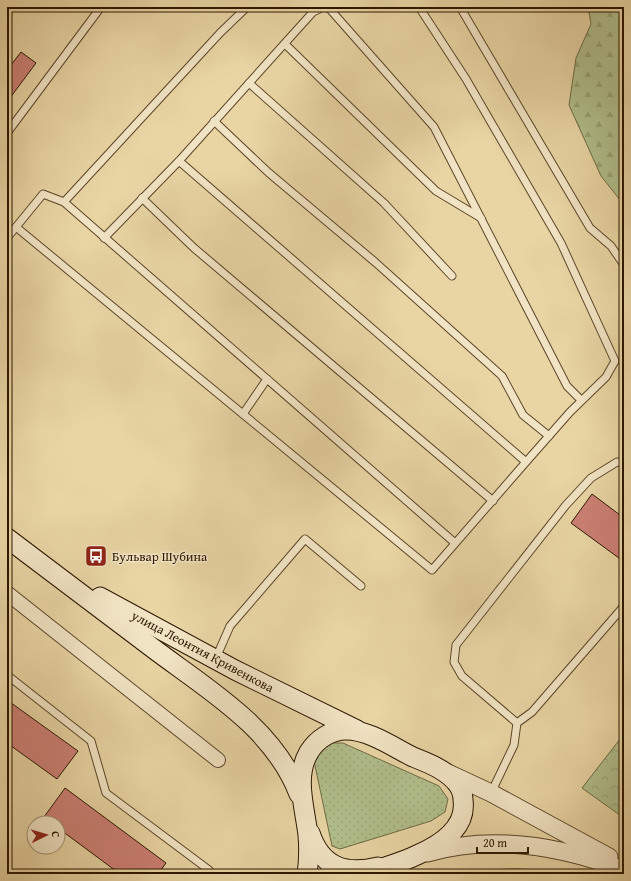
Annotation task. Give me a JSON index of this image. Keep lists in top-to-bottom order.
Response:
{
  "streets": {
    "main road": ["улица Леонтия Кривенкова"]
  },
  "places": {
    "bus stop": ["Бульвар Шубина"]
  },
  "scale_bar": "20 m",
  "north": "right"
}
